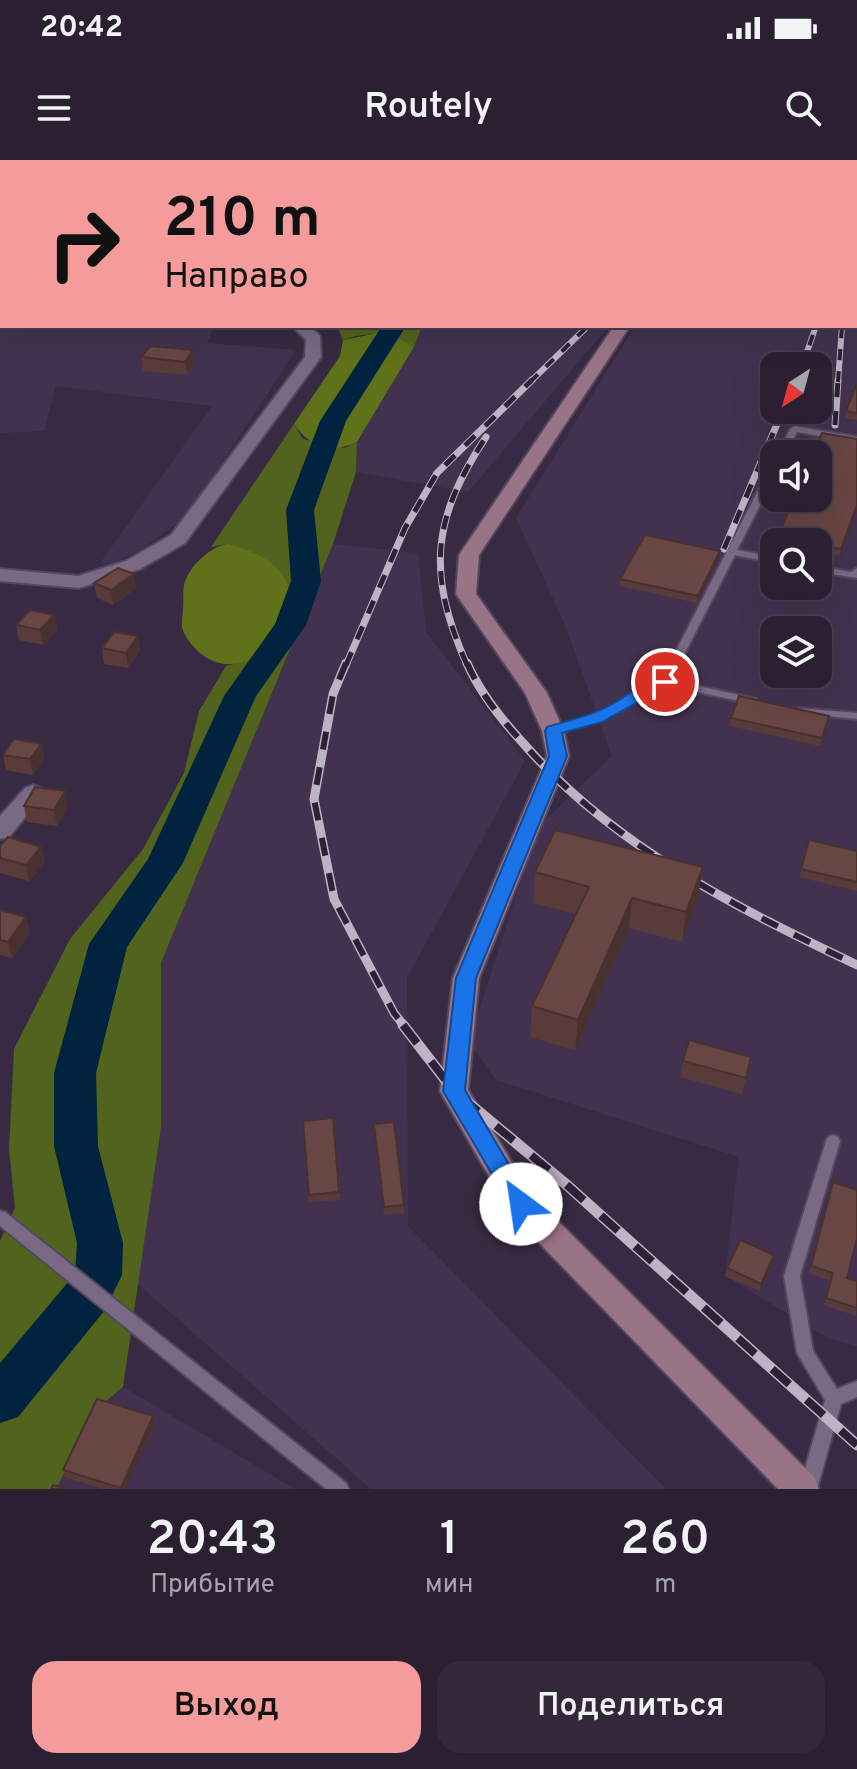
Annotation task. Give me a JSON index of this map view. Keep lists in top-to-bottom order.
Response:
{
  "north": "bottom left",
  "page": {
    "status": "20:42",
    "header": "Routely",
    "turn": ["210 m", "Направо"],
    "eta": [
      "20:43",
      "Прибытие",
      "1",
      "мин",
      "260",
      "m"
    ],
    "buttons": ["Выход", "Поделиться"]
  }
}
